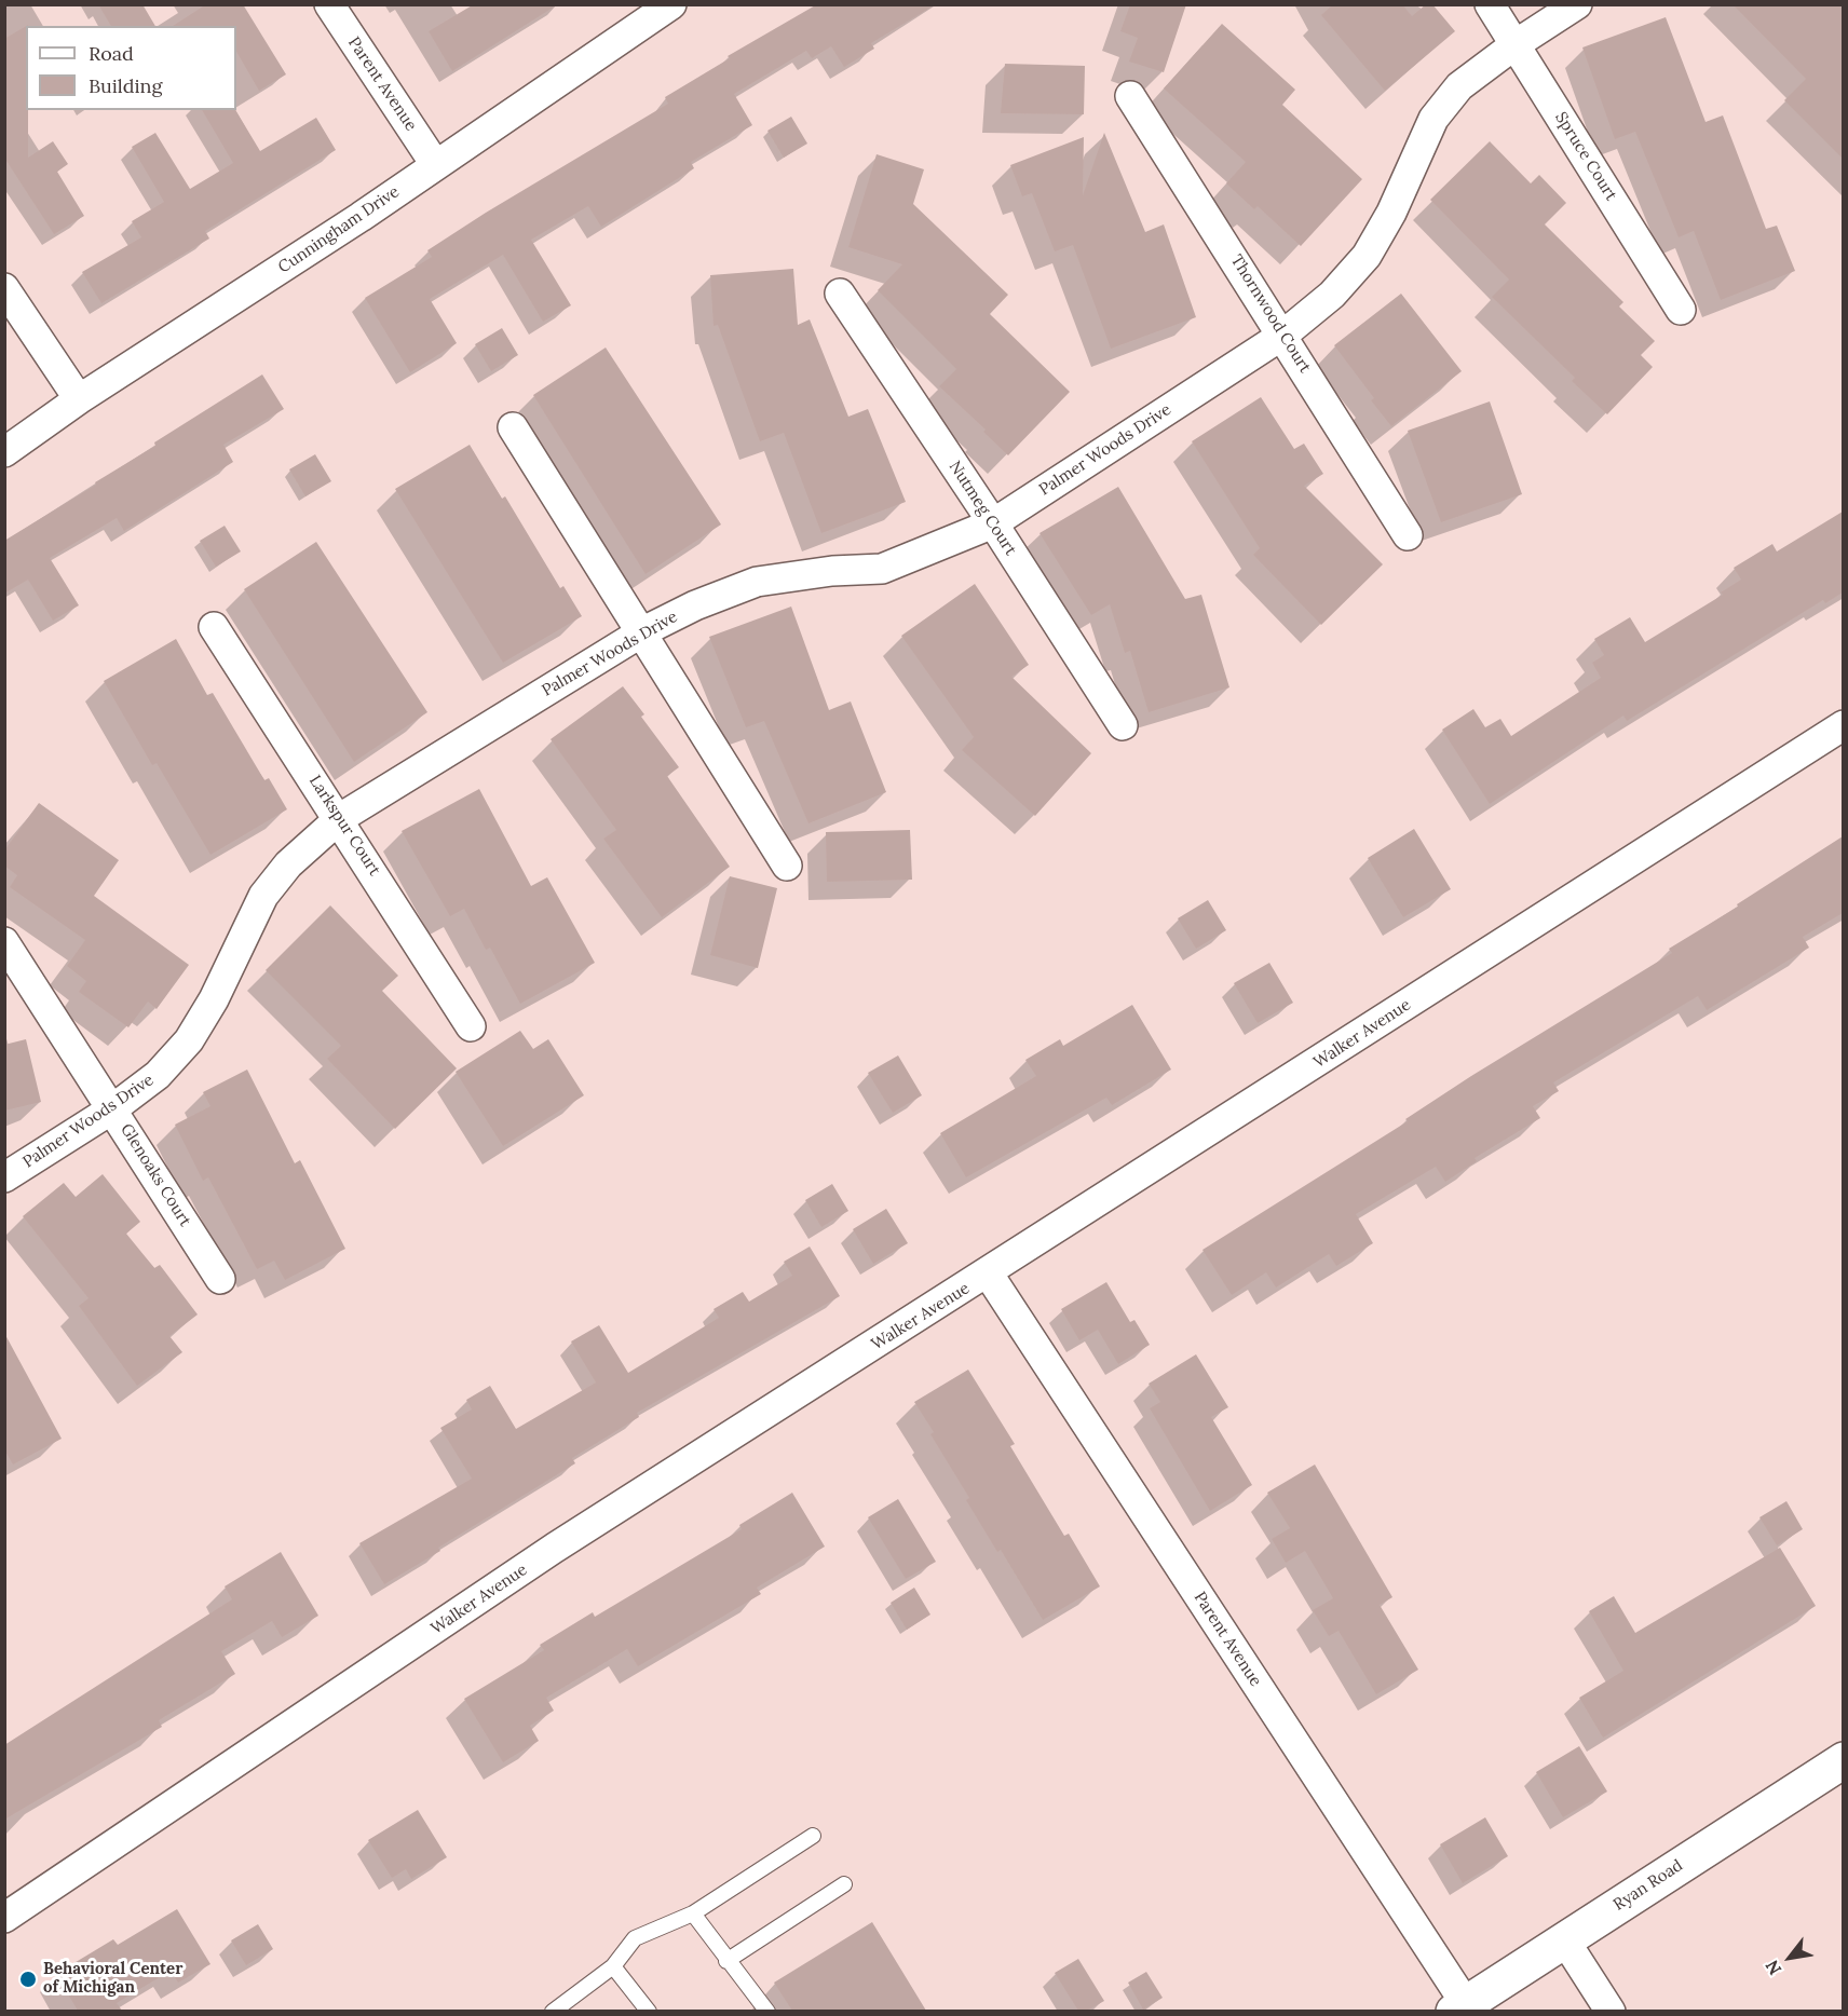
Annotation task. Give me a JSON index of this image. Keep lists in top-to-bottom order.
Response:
{
  "streets": {
    "main road": ["Ryan Road"],
    "street": [
      "Parent Avenue",
      "Spruce Court",
      "Cunningham Drive",
      "Thornwood Court",
      "Palmer Woods Drive",
      "Nutmeg Court",
      "Larkspur Court",
      "Walker Avenue",
      "Glenoaks Court"
    ]
  },
  "crossings": [
    ["Parent Avenue", "Cunningham Drive"],
    ["Parent Avenue", "Walker Avenue"],
    ["Parent Avenue", "Ryan Road"],
    ["Spruce Court", "Palmer Woods Drive"],
    ["Thornwood Court", "Palmer Woods Drive"],
    ["Palmer Woods Drive", "Nutmeg Court"],
    ["Palmer Woods Drive", "Larkspur Court"],
    ["Palmer Woods Drive", "Glenoaks Court"]
  ],
  "places": ["Behavioral Center of Michigan"],
  "legend": ["Road", "Building"],
  "north": "bottom left"
}
